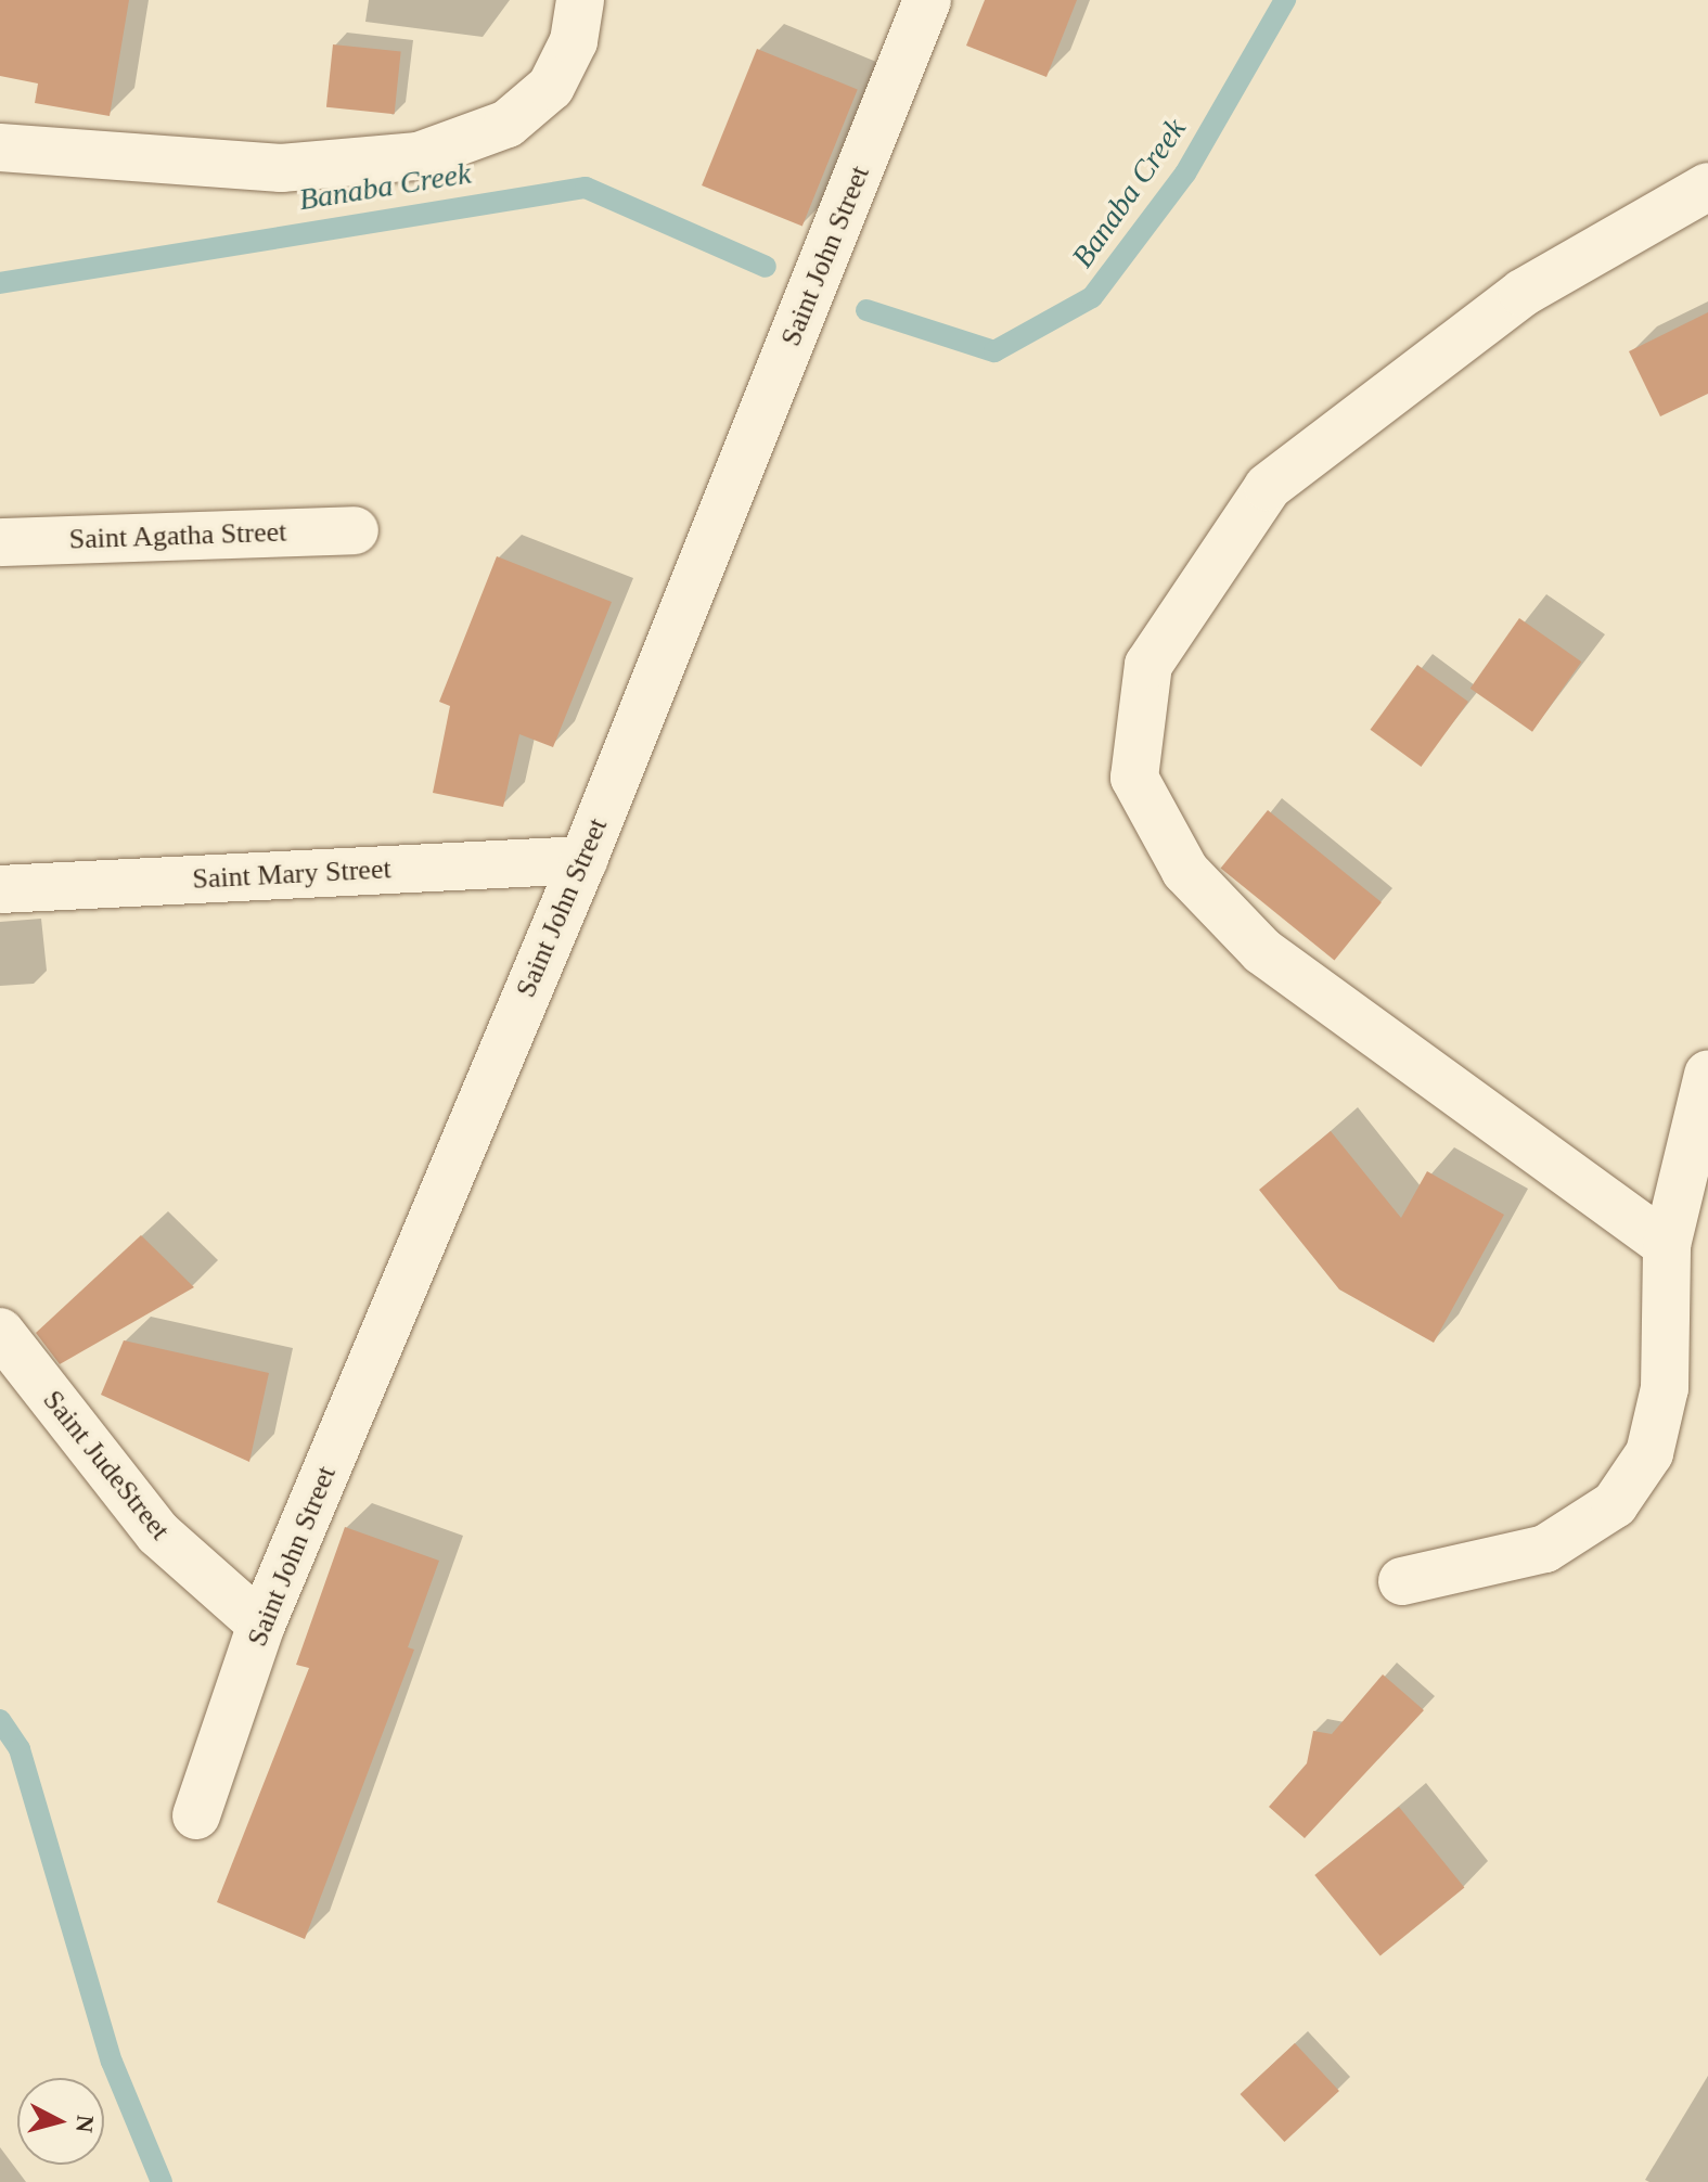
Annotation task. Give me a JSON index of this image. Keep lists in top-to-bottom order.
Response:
{
  "streets": {
    "street": [
      "Saint John Street",
      "Saint Agatha Street",
      "Saint Mary Street",
      "Saint JudeStreet"
    ]
  },
  "crossings": [
    ["Saint John Street", "Saint Mary Street"],
    ["Saint John Street", "Saint JudeStreet"]
  ],
  "water": ["Banaba Creek"],
  "north": "right"
}
